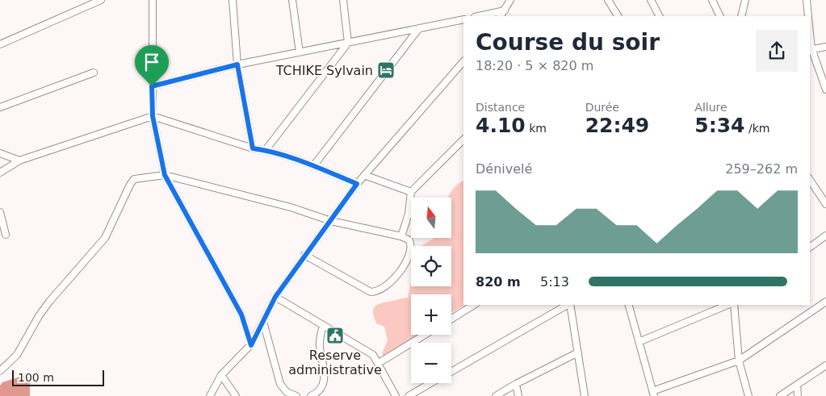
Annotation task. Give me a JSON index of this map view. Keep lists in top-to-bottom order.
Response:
{
  "places": {
    "hotel": ["TCHIKE Sylvain"],
    "public building": ["Reserve administrative"]
  },
  "scale_bar": "100 m",
  "north": "top",
  "page": {
    "heading": ["Course du soir", "18:20 · 5 × 820 m"],
    "stats": [
      ["Distance", "4.10 km"],
      ["Durée", "22:49"],
      ["Allure", "5:34 /km"]
    ],
    "chart": ["Dénivelé", "259–262 m"],
    "map_buttons": ["+", "−"],
    "list": [
      {
        "name": "820 m",
        "note": "5:13"
      }
    ],
    "scale": "100 m"
  }
}
